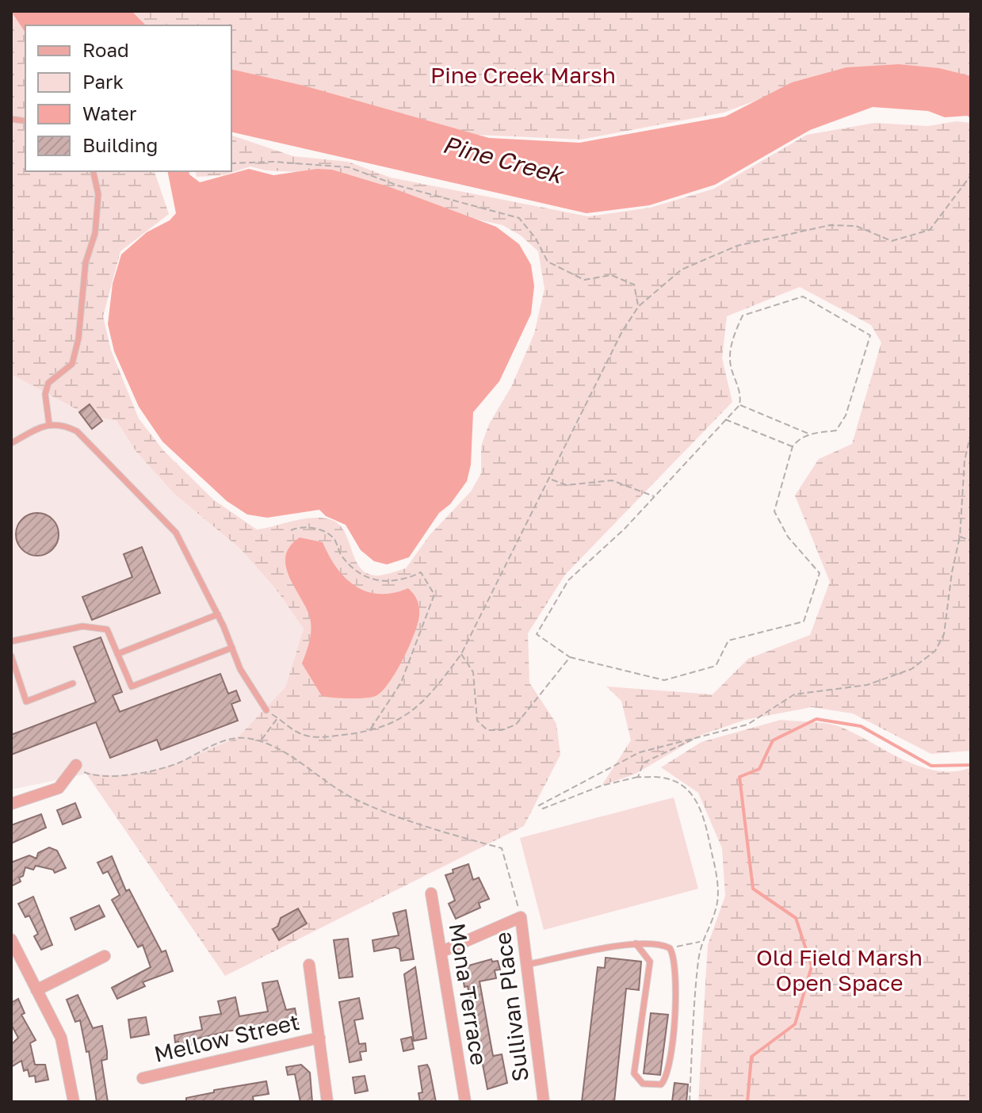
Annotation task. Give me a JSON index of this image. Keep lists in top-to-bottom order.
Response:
{
  "streets": {
    "street": ["Mona Terrace", "Sullivan Place", "Mellow Street"]
  },
  "crossings": [
    ["Mona Terrace", "Sullivan Place"]
  ],
  "water": ["Pine Creek"],
  "parks": ["Pine Creek Marsh", "Old Field Marsh Open Space"],
  "legend": [
    "Road",
    "Park",
    "Water",
    "Building"
  ]
}
